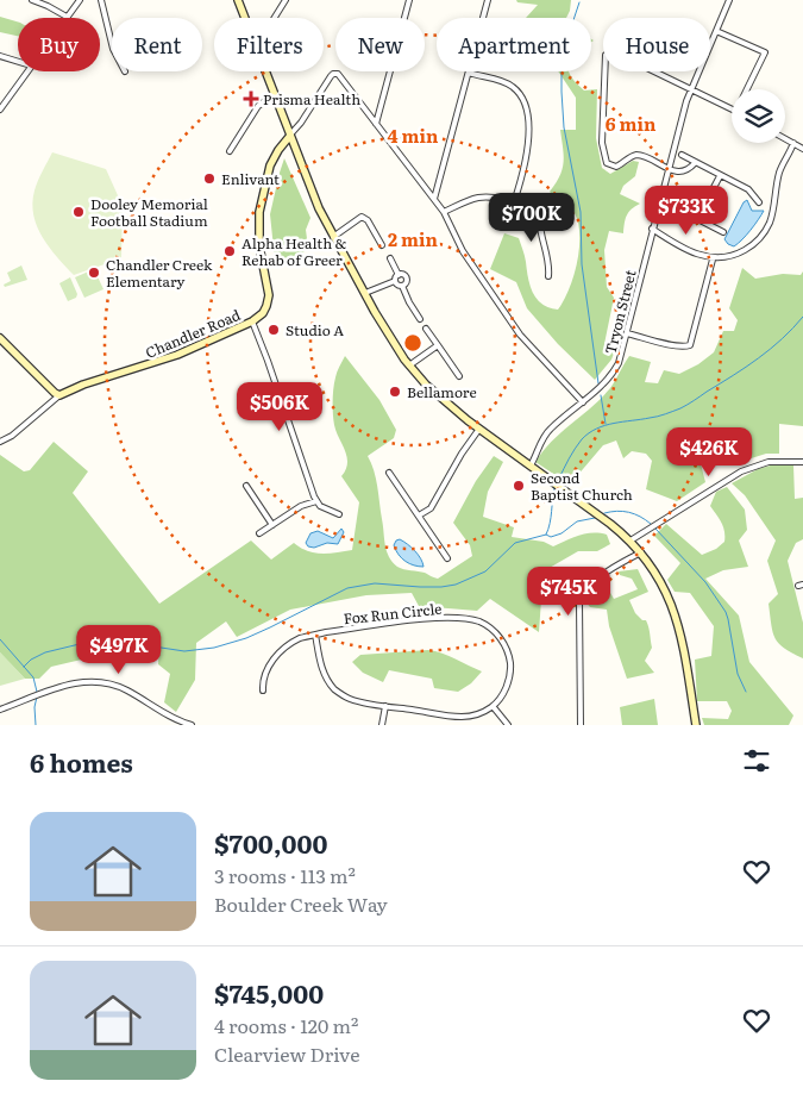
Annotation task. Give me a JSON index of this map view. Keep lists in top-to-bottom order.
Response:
{
  "streets": {
    "street": ["Tryon Street", "Chandler Road", "Fox Run Circle"]
  },
  "places": {
    "health": ["Prisma Health"],
    "other": [
      "Enlivant",
      "Dooley Memorial Football Stadium",
      "Alpha Health & Rehab of Greer",
      "Chandler Creek Elementary",
      "Studio A",
      "Bellamore",
      "Second Baptist Church"
    ]
  },
  "page": {
    "chip": [
      "Buy",
      "Rent",
      "Filters",
      "New",
      "Apartment",
      "House"
    ],
    "price": [
      "$733K",
      "$700K",
      "$506K",
      "$426K",
      "$745K",
      "$497K"
    ],
    "heading": "6 homes",
    "list": [
      {
        "name": "$700,000",
        "note": "3 rooms · 113 m² · Boulder Creek Way"
      },
      {
        "name": "$745,000",
        "note": "4 rooms · 120 m² · Clearview Drive"
      }
    ]
  },
  "rings": ["6 min", "4 min", "2 min"]
}
